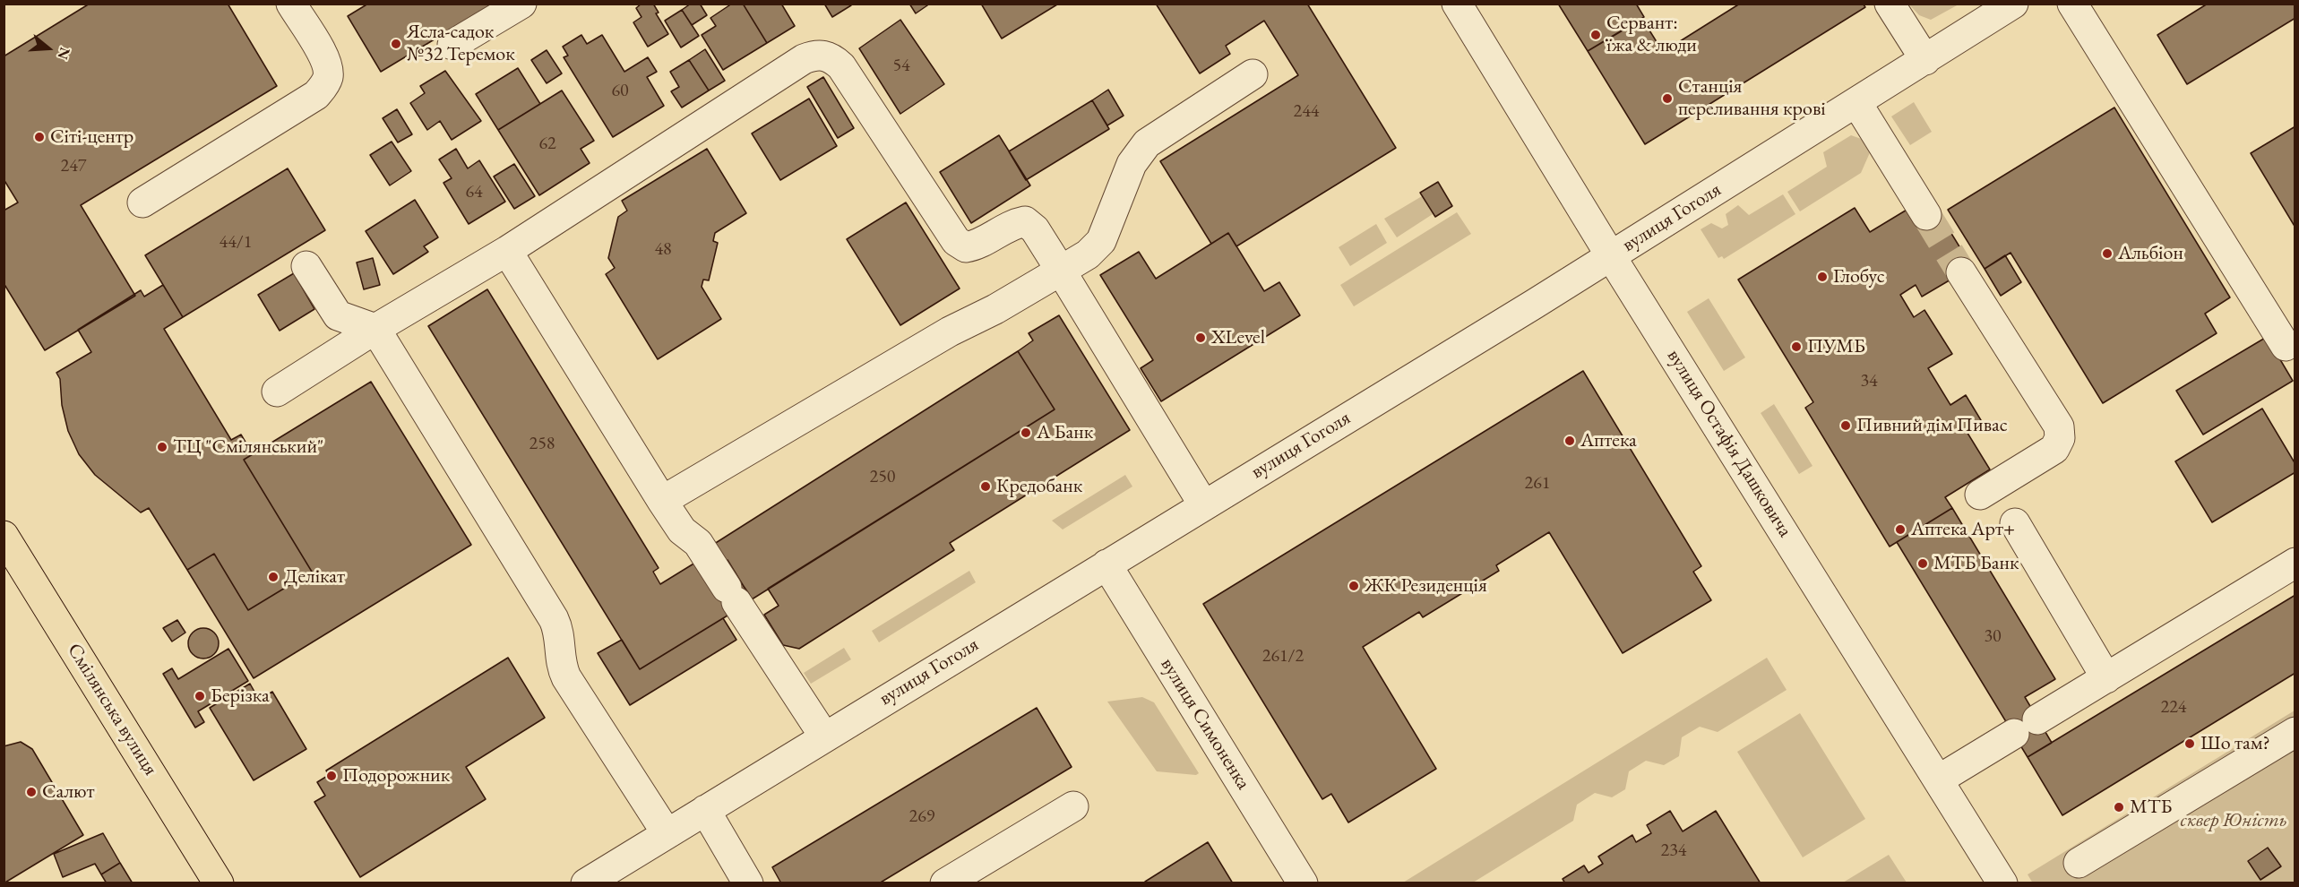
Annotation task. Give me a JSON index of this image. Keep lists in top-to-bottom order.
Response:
{
  "streets": {
    "main road": ["Смілянська вулиця"],
    "street": ["вулиця Гоголя", "вулиця Остафія Дашковича", "вулиця Симоненка"]
  },
  "crossings": [
    ["вулиця Гоголя", "вулиця Остафія Дашковича"],
    ["вулиця Гоголя", "вулиця Симоненка"]
  ],
  "parks": ["сквер Юність"],
  "places": [
    "Сервант: їжа & люди",
    "Ясла-садок №32 Теремок",
    "Станція переливання крові",
    "Сіті-центр",
    "Альбіон",
    "Глобус",
    "XLevel",
    "ПУМБ",
    "Пивний дім Пивас",
    "А Банк",
    "Аптека",
    "ТЦ \"Смілянський\"",
    "Кредобанк",
    "Аптека Арт+",
    "МТБ Банк",
    "Делікат",
    "ЖК Резиденція",
    "Берізка",
    "Шо там?",
    "Подорожник",
    "Салют",
    "МТБ"
  ],
  "house_numbers": [
    "54",
    "60",
    "244",
    "62",
    "247",
    "64",
    "44/1",
    "48",
    "34",
    "258",
    "250",
    "261",
    "30",
    "261/2",
    "224",
    "269",
    "234"
  ],
  "north": "right"
}
